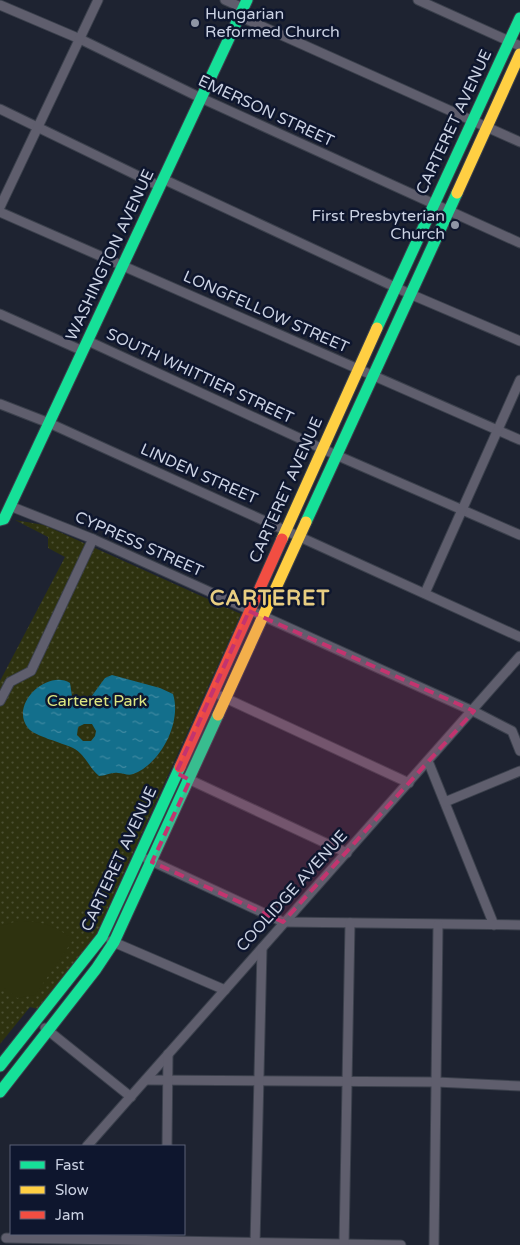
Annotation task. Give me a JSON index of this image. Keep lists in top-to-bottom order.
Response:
{
  "streets": {
    "street": [
      "EMERSON STREET",
      "CARTERET AVENUE",
      "WASHINGTON AVENUE",
      "LONGFELLOW STREET",
      "SOUTH WHITTIER STREET",
      "LINDEN STREET",
      "CYPRESS STREET",
      "COOLIDGE AVENUE"
    ]
  },
  "crossings": [
    ["EMERSON STREET", "CARTERET AVENUE"],
    ["EMERSON STREET", "WASHINGTON AVENUE"],
    ["CARTERET AVENUE", "LONGFELLOW STREET"],
    ["CARTERET AVENUE", "SOUTH WHITTIER STREET"],
    ["CARTERET AVENUE", "LINDEN STREET"],
    ["CARTERET AVENUE", "CYPRESS STREET"],
    ["WASHINGTON AVENUE", "LONGFELLOW STREET"],
    ["WASHINGTON AVENUE", "SOUTH WHITTIER STREET"],
    ["WASHINGTON AVENUE", "LINDEN STREET"],
    ["WASHINGTON AVENUE", "CYPRESS STREET"],
    ["CYPRESS STREET", "COOLIDGE AVENUE"]
  ],
  "districts": ["CARTERET"],
  "parks": ["Carteret Park"],
  "places": ["Hungarian Reformed Church", "First Presbyterian Church"],
  "legend": ["Fast", "Slow", "Jam"]
}
